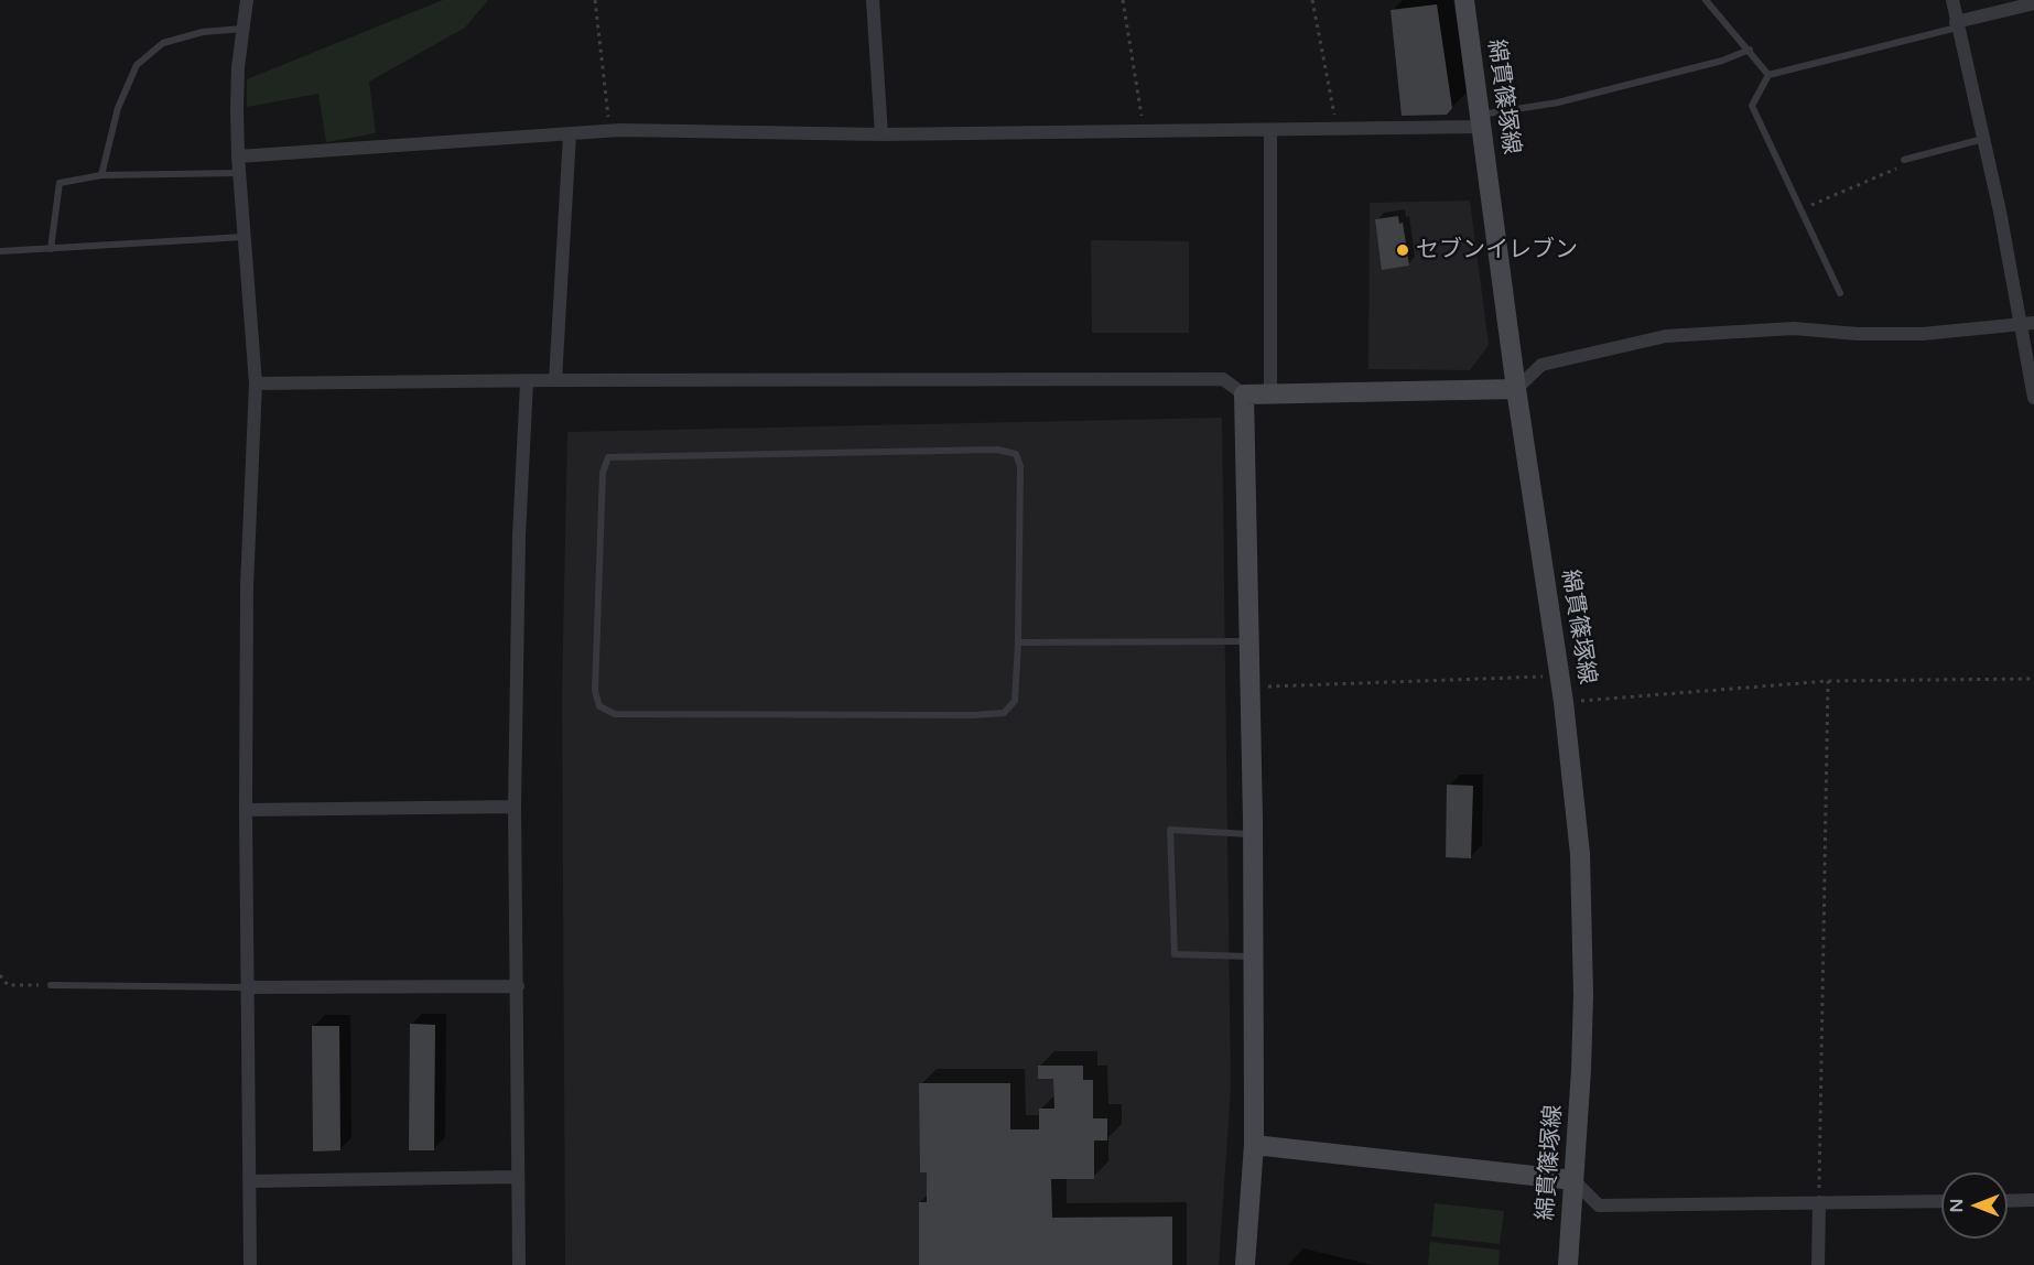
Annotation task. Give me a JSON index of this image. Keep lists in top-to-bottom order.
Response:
{
  "streets": {
    "street": ["綿貫篠塚線"]
  },
  "places": ["セブンイレブン"],
  "north": "left"
}
